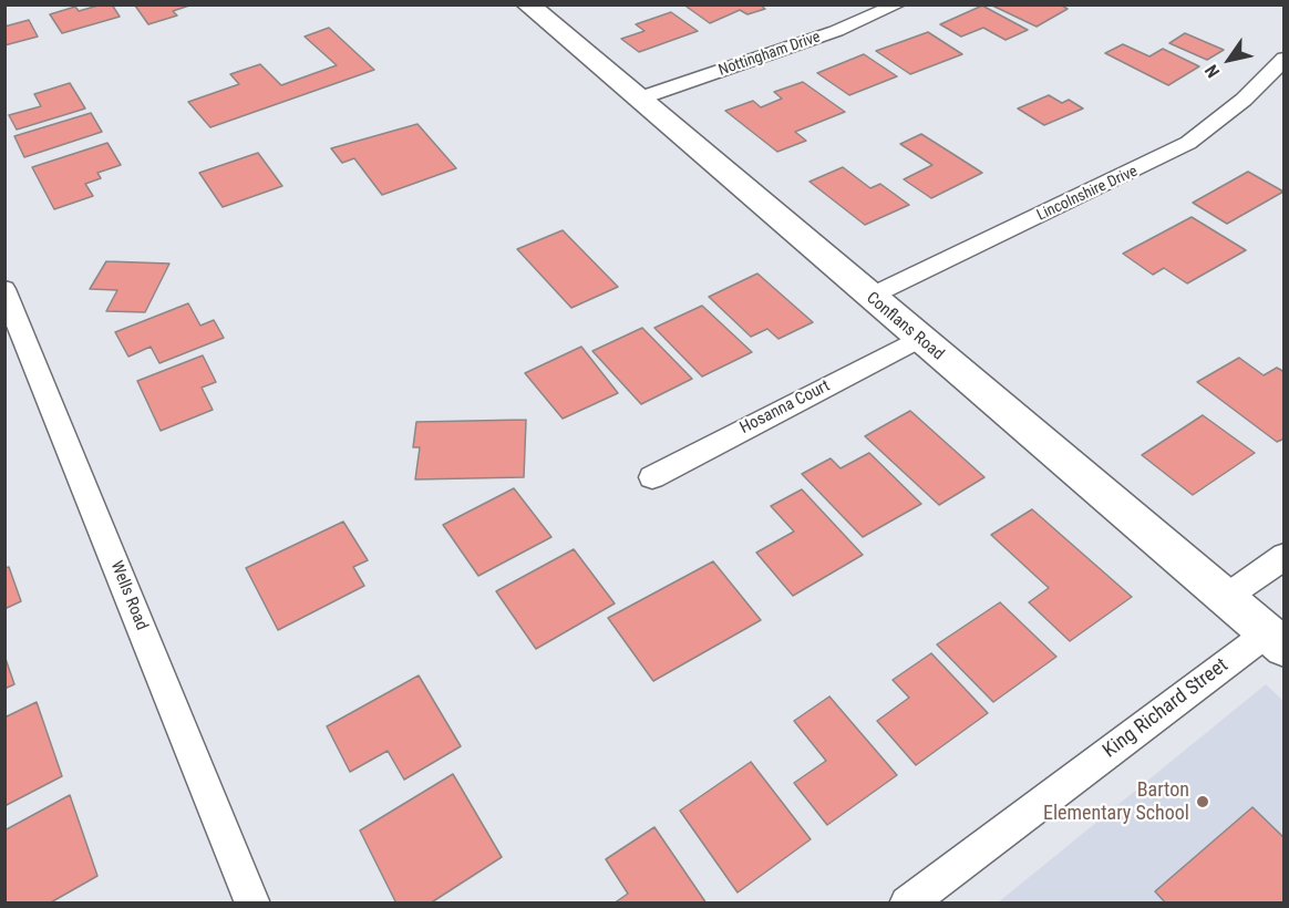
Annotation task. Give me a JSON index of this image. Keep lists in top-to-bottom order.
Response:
{
  "streets": {
    "main road": ["Conflans Road"],
    "street": [
      "Nottingham Drive",
      "Lincolnshire Drive",
      "Hosanna Court",
      "Wells Road",
      "King Richard Street"
    ]
  },
  "crossings": [
    ["Nottingham Drive", "Conflans Road"],
    ["Lincolnshire Drive", "Conflans Road"],
    ["Conflans Road", "Hosanna Court"],
    ["Conflans Road", "King Richard Street"]
  ],
  "places": ["Barton Elementary School"],
  "north": "bottom left"
}
